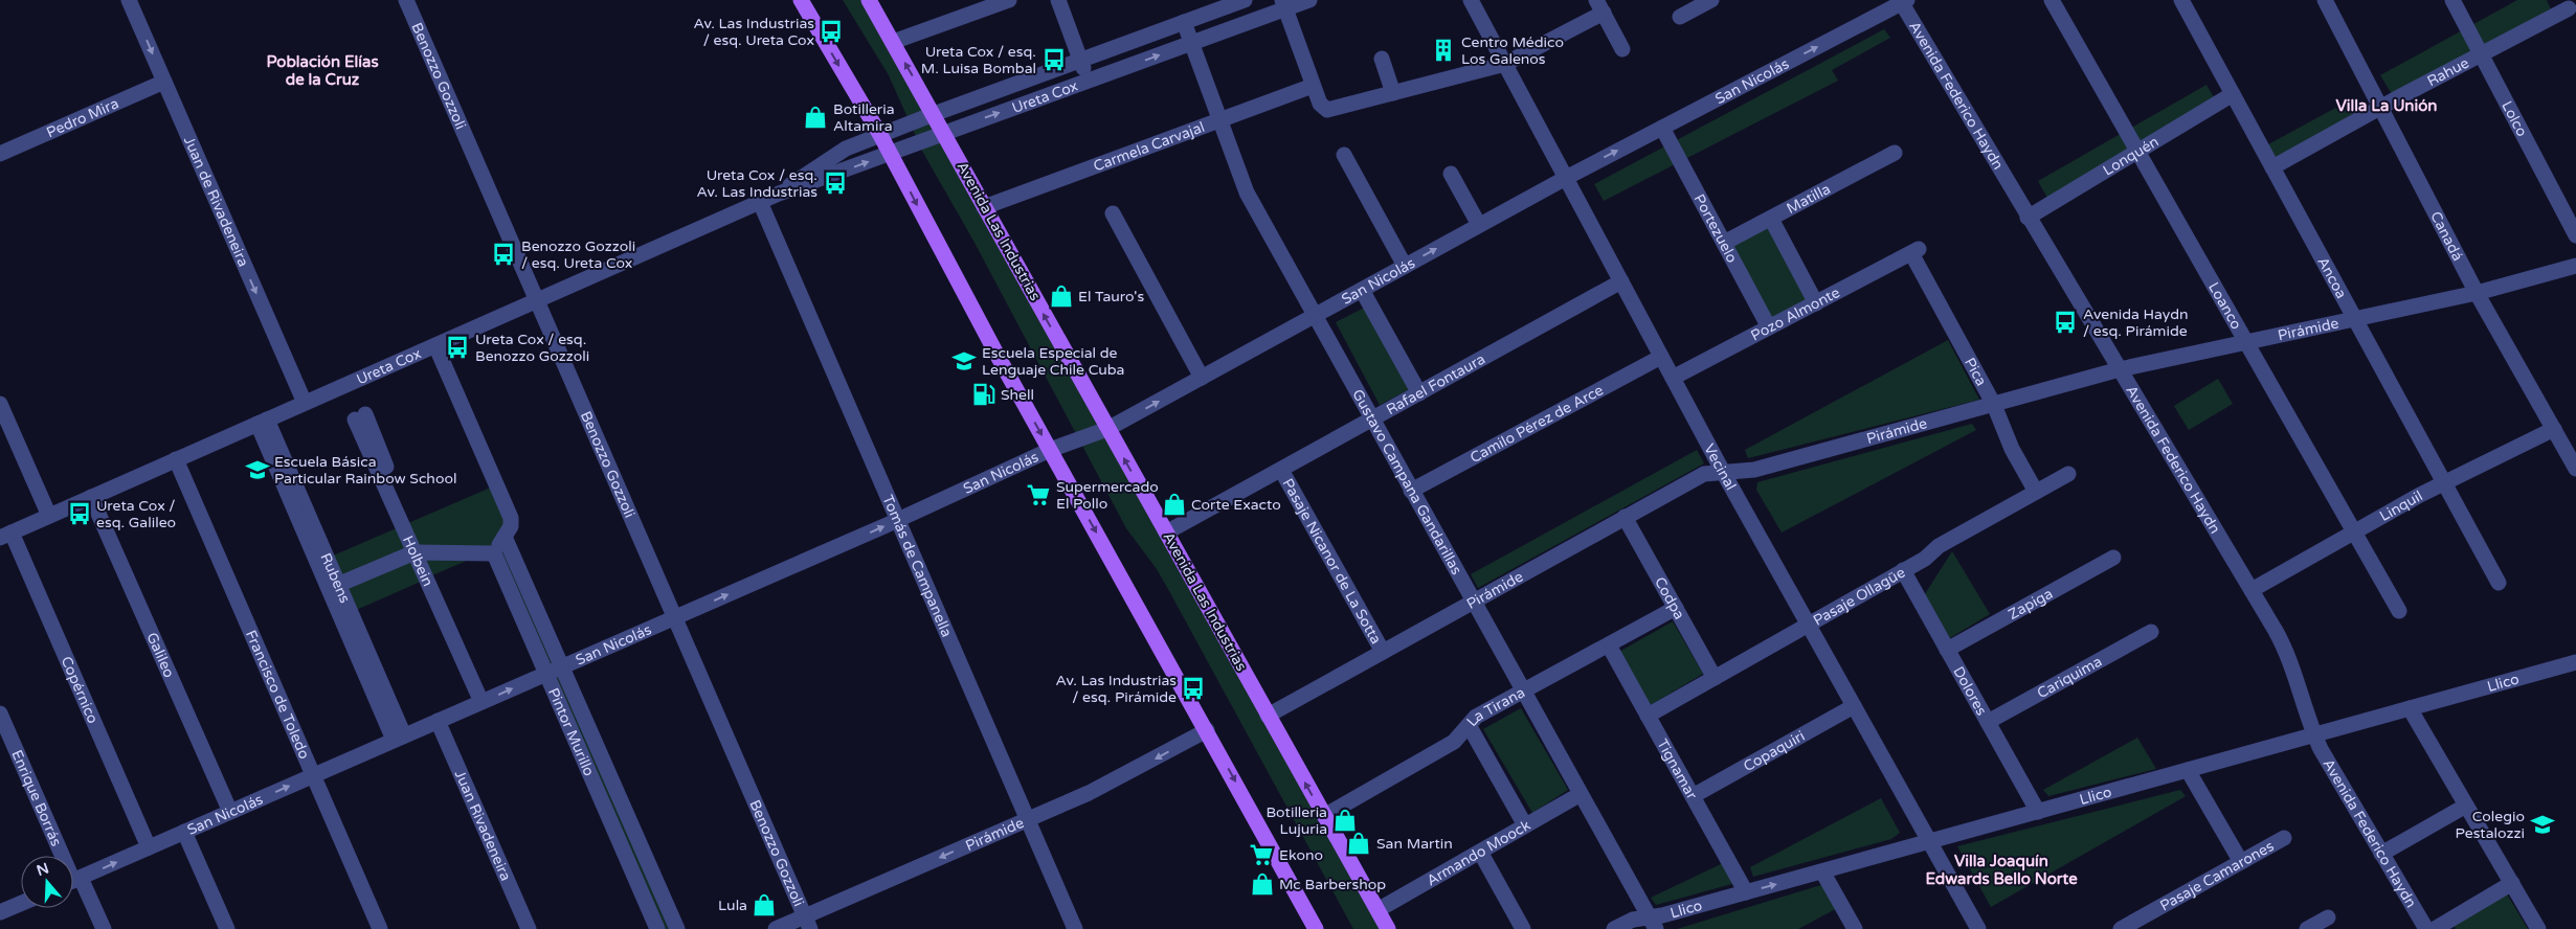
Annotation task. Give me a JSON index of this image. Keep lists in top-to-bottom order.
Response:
{
  "streets": {
    "main road": ["Avenida Las Industrias"],
    "street": [
      "Rahue",
      "Benozzo Gozzoli",
      "San Nicolás",
      "Avenida Federico Haydn",
      "Ureta Cox",
      "Lolco",
      "Pedro Mira",
      "Carmela Carvajal",
      "Lonquén",
      "Matilla",
      "Juan de Rivadeneira",
      "Portezuelo",
      "Canadá",
      "Ancoa",
      "Loanco",
      "Pozo Almonte",
      "Pirámide",
      "Pica",
      "Rafael Fontaura",
      "Camilo Pérez de Arce",
      "Vecinal",
      "Gustavo Campana Gandarillas",
      "Linquil",
      "Holbein",
      "Pasaje Nicanor de La Sotta",
      "Tomás de Campanella",
      "Rubens",
      "Pasaje Ollagüe",
      "Codpa",
      "Zapiga",
      "Galileo",
      "Cariquima",
      "Llico",
      "Copérnico",
      "Dolores",
      "Francisco de Toledo",
      "La Tirana",
      "Pintor Murillo",
      "Copaquiri",
      "Tignamar",
      "Enrique Borrás",
      "Juan Rivadeneira",
      "Armando Moock",
      "Pasaje Camarones"
    ]
  },
  "crossings": [
    ["Rahue", "Lolco"],
    ["Rahue", "Canadá"],
    ["Rahue", "Ancoa"],
    ["Benozzo Gozzoli", "San Nicolás"],
    ["Benozzo Gozzoli", "Ureta Cox"],
    ["Benozzo Gozzoli", "Pirámide"],
    ["San Nicolás", "Avenida Federico Haydn"],
    ["San Nicolás", "Portezuelo"],
    ["San Nicolás", "Avenida Las Industrias"],
    ["San Nicolás", "Vecinal"],
    ["San Nicolás", "Gustavo Campana Gandarillas"],
    ["San Nicolás", "Holbein"],
    ["San Nicolás", "Tomás de Campanella"],
    ["San Nicolás", "Rubens"],
    ["San Nicolás", "Galileo"],
    ["San Nicolás", "Copérnico"],
    ["San Nicolás", "Francisco de Toledo"],
    ["San Nicolás", "Pintor Murillo"],
    ["San Nicolás", "Juan Rivadeneira"],
    ["Avenida Federico Haydn", "Lonquén"],
    ["Avenida Federico Haydn", "Pirámide"],
    ["Avenida Federico Haydn", "Linquil"],
    ["Avenida Federico Haydn", "Llico"],
    ["Ureta Cox", "Juan de Rivadeneira"],
    ["Ureta Cox", "Avenida Las Industrias"],
    ["Ureta Cox", "Gustavo Campana Gandarillas"],
    ["Ureta Cox", "Tomás de Campanella"],
    ["Ureta Cox", "Rubens"],
    ["Ureta Cox", "Galileo"],
    ["Ureta Cox", "Copérnico"],
    ["Ureta Cox", "Francisco de Toledo"],
    ["Pedro Mira", "Juan de Rivadeneira"],
    ["Carmela Carvajal", "Avenida Las Industrias"],
    ["Carmela Carvajal", "Gustavo Campana Gandarillas"],
    ["Lonquén", "Ancoa"],
    ["Lonquén", "Loanco"],
    ["Matilla", "Portezuelo"],
    ["Portezuelo", "Pozo Almonte"],
    ["Avenida Las Industrias", "Pirámide"],
    ["Avenida Las Industrias", "Rafael Fontaura"],
    ["Avenida Las Industrias", "La Tirana"],
    ["Avenida Las Industrias", "Armando Moock"],
    ["Canadá", "Pirámide"],
    ["Canadá", "Linquil"],
    ["Ancoa", "Pirámide"],
    ["Ancoa", "Linquil"],
    ["Loanco", "Pirámide"],
    ["Loanco", "Linquil"],
    ["Pozo Almonte", "Pica"],
    ["Pozo Almonte", "Vecinal"],
    ["Pirámide", "Pica"],
    ["Pirámide", "Vecinal"],
    ["Pirámide", "Gustavo Campana Gandarillas"],
    ["Pirámide", "Pasaje Nicanor de La Sotta"],
    ["Pirámide", "Tomás de Campanella"],
    ["Pirámide", "Codpa"],
    ["Pica", "Pasaje Ollagüe"],
    ["Rafael Fontaura", "Vecinal"],
    ["Rafael Fontaura", "Gustavo Campana Gandarillas"],
    ["Rafael Fontaura", "Pasaje Nicanor de La Sotta"],
    ["Camilo Pérez de Arce", "Vecinal"],
    ["Camilo Pérez de Arce", "Gustavo Campana Gandarillas"],
    ["Vecinal", "Pasaje Ollagüe"],
    ["Vecinal", "Llico"],
    ["Vecinal", "Copaquiri"],
    ["Gustavo Campana Gandarillas", "Llico"],
    ["Gustavo Campana Gandarillas", "La Tirana"],
    ["Gustavo Campana Gandarillas", "Armando Moock"],
    ["Pasaje Ollagüe", "Codpa"],
    ["Pasaje Ollagüe", "Dolores"],
    ["Pasaje Ollagüe", "Tignamar"],
    ["Codpa", "La Tirana"],
    ["Zapiga", "Dolores"],
    ["Cariquima", "Dolores"],
    ["Llico", "Dolores"],
    ["Llico", "Tignamar"],
    ["La Tirana", "Tignamar"],
    ["Copaquiri", "Tignamar"]
  ],
  "one_way": ["San Nicolás", "Juan de Rivadeneira"],
  "districts": ["Población Elías de la Cruz", "Villa La Unión", "Villa Joaquín Edwards Bello Norte"],
  "places": {
    "bus stop": [
      "Av. Las Industrias / esq. Ureta Cox",
      "Ureta Cox / esq. M. Luisa Bombal",
      "Ureta Cox / esq. Av. Las Industrias",
      "Benozzo Gozzoli / esq. Ureta Cox",
      "Avenida Haydn / esq. Pirámide",
      "Ureta Cox / esq. Benozzo Gozzoli",
      "Ureta Cox / esq. Galileo",
      "Av. Las Industrias / esq. Pirámide"
    ],
    "building": ["Centro Médico Los Galenos"],
    "shop": [
      "Botilleria Altamira",
      "El Tauro's",
      "Corte Exacto",
      "Botilleria Lujuria",
      "San Martin",
      "Mc Barbershop",
      "Lula"
    ],
    "school or university": ["Escuela Especial de Lenguaje Chile Cuba", "Escuela Básica Particular Rainbow School", "Colegio Pestalozzi"],
    "fuel station": ["Shell"],
    "supermarket": ["Supermercado El Pollo", "Ekono"]
  },
  "north": "top"
}
